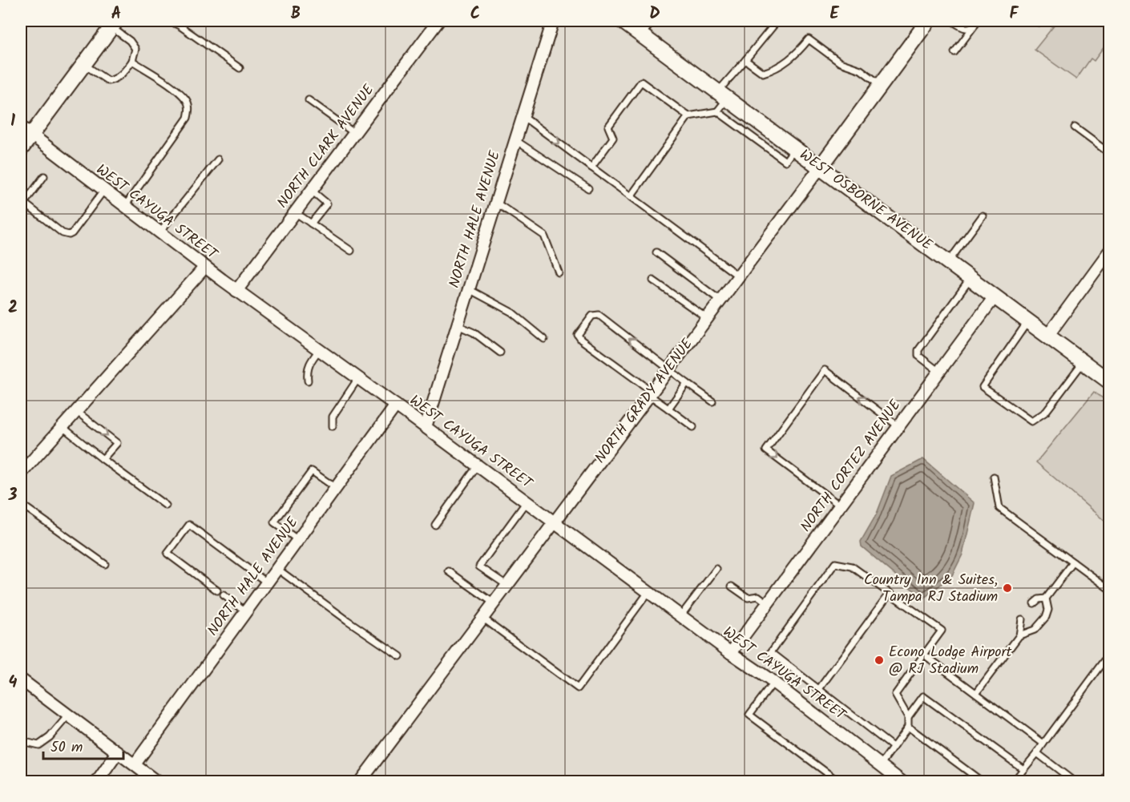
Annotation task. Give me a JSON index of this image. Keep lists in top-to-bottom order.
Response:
{
  "streets": {
    "street": [
      "NORTH CLARK AVENUE",
      "WEST OSBORNE AVENUE",
      "WEST CAYUGA STREET",
      "NORTH HALE AVENUE",
      "NORTH GRADY AVENUE",
      "NORTH CORTEZ AVENUE"
    ]
  },
  "crossings": [
    ["NORTH CLARK AVENUE", "WEST CAYUGA STREET"],
    ["WEST OSBORNE AVENUE", "NORTH GRADY AVENUE"],
    ["WEST OSBORNE AVENUE", "NORTH CORTEZ AVENUE"],
    ["WEST CAYUGA STREET", "NORTH HALE AVENUE"],
    ["WEST CAYUGA STREET", "NORTH GRADY AVENUE"],
    ["WEST CAYUGA STREET", "NORTH CORTEZ AVENUE"]
  ],
  "places": ["Country Inn & Suites, Tampa RJ Stadium", "Econo Lodge Airport @ RJ Stadium"],
  "scale_bar": "50 m",
  "grid": {
    "columns": [
      "A",
      "B",
      "C",
      "D",
      "E",
      "F"
    ],
    "rows": [
      "1",
      "2",
      "3",
      "4"
    ]
  }
}
